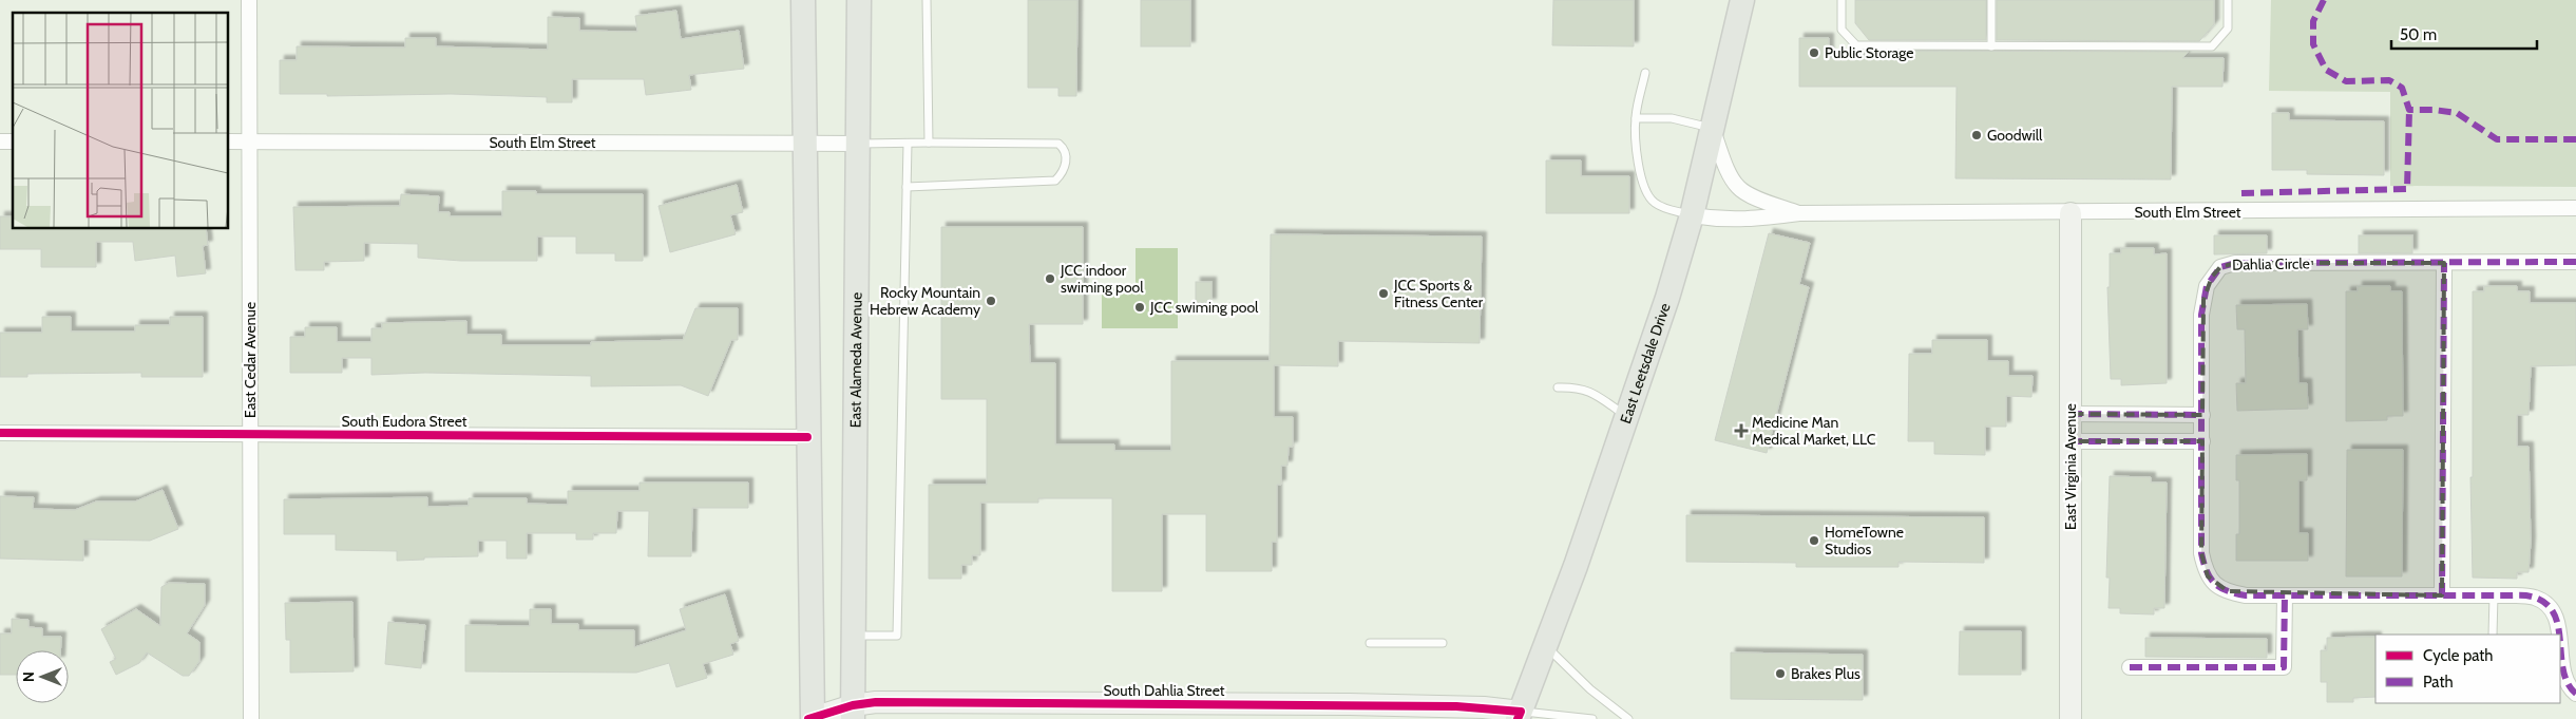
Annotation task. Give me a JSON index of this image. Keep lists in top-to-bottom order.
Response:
{
  "streets": {
    "main road": ["East Alameda Avenue", "East Leetsdale Drive"],
    "street": [
      "South Elm Street",
      "Dahlia Circle",
      "East Cedar Avenue",
      "South Eudora Street",
      "East Virginia Avenue",
      "South Dahlia Street"
    ]
  },
  "crossings": [
    ["South Elm Street", "East Cedar Avenue"],
    ["South Elm Street", "East Alameda Avenue"],
    ["South Elm Street", "East Leetsdale Drive"],
    ["South Elm Street", "East Virginia Avenue"],
    ["East Cedar Avenue", "South Eudora Street"],
    ["East Alameda Avenue", "South Dahlia Street"],
    ["East Leetsdale Drive", "South Dahlia Street"]
  ],
  "places": {
    "other": [
      "Public Storage",
      "Goodwill",
      "JCC indoor swiming pool",
      "JCC Sports & Fitness Center",
      "Rocky Mountain Hebrew Academy",
      "JCC swiming pool",
      "HomeTowne Studios",
      "Brakes Plus"
    ],
    "health": ["Medicine Man Medical Market, LLC"]
  },
  "legend": ["Cycle path", "Path"],
  "scale_bar": "50 m",
  "north": "left"
}
